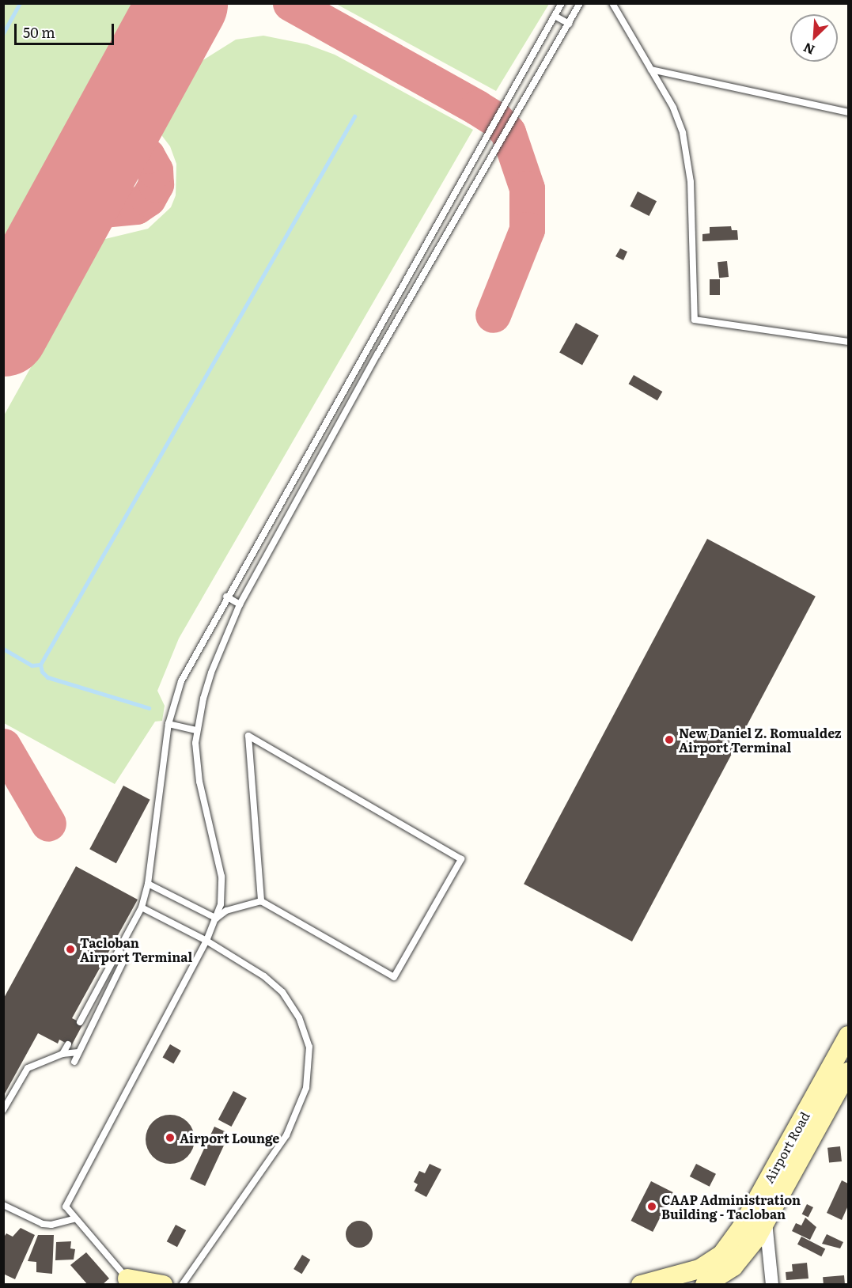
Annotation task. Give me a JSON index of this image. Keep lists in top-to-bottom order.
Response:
{
  "streets": {
    "main road": ["Airport Road"]
  },
  "places": [
    "New Daniel Z. Romualdez Airport Terminal",
    "Tacloban Airport Terminal",
    "Airport Lounge",
    "CAAP Administration Building - Tacloban"
  ],
  "scale_bar": "50 m",
  "north": "bottom left"
}
